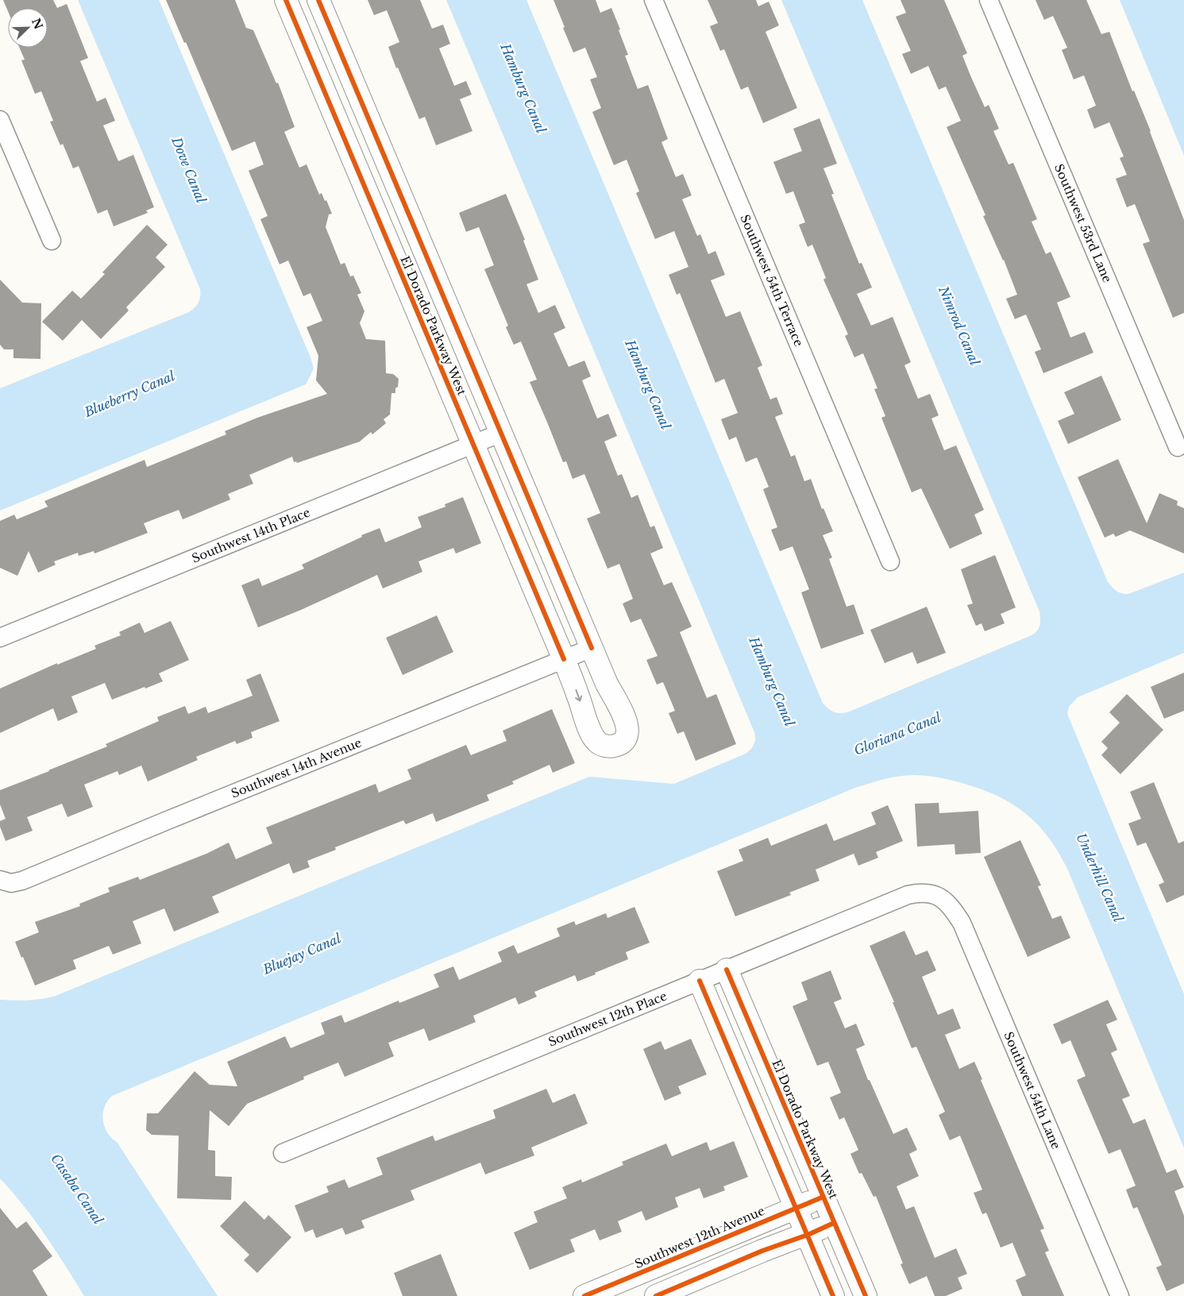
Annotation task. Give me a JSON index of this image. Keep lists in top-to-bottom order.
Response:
{
  "streets": {
    "street": [
      "Southwest 53rd Lane",
      "Southwest 54th Terrace",
      "El Dorado Parkway West",
      "Southwest 14th Place",
      "Southwest 14th Avenue",
      "Southwest 12th Place",
      "Southwest 54th Lane",
      "Southwest 12th Avenue"
    ]
  },
  "crossings": [
    ["El Dorado Parkway West", "Southwest 14th Place"],
    ["El Dorado Parkway West", "Southwest 14th Avenue"],
    ["El Dorado Parkway West", "Southwest 12th Place"],
    ["El Dorado Parkway West", "Southwest 12th Avenue"],
    ["Southwest 12th Place", "Southwest 54th Lane"]
  ],
  "water": [
    "Hamburg Canal",
    "Dove Canal",
    "Nimrod Canal",
    "Blueberry Canal",
    "Gloriana Canal",
    "Underhill Canal",
    "Bluejay Canal",
    "Casaba Canal"
  ],
  "north": "top right"
}
